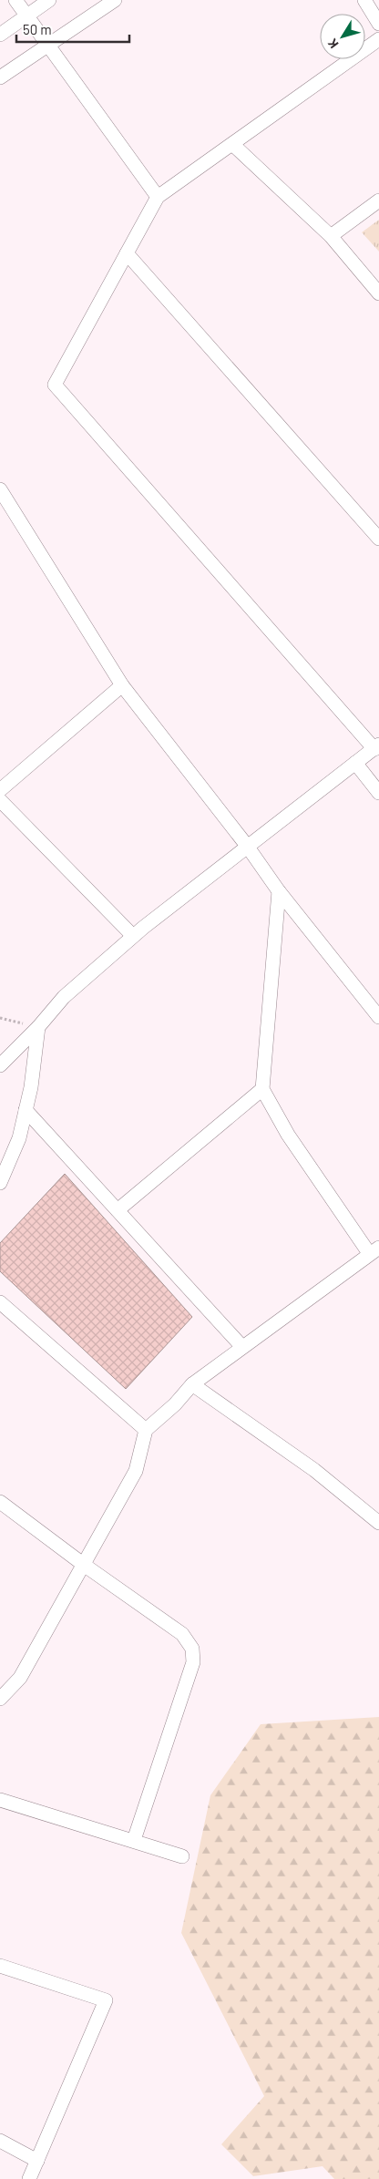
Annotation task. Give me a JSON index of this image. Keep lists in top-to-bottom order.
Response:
{
  "scale_bar": "50 m",
  "north": "bottom left"
}
